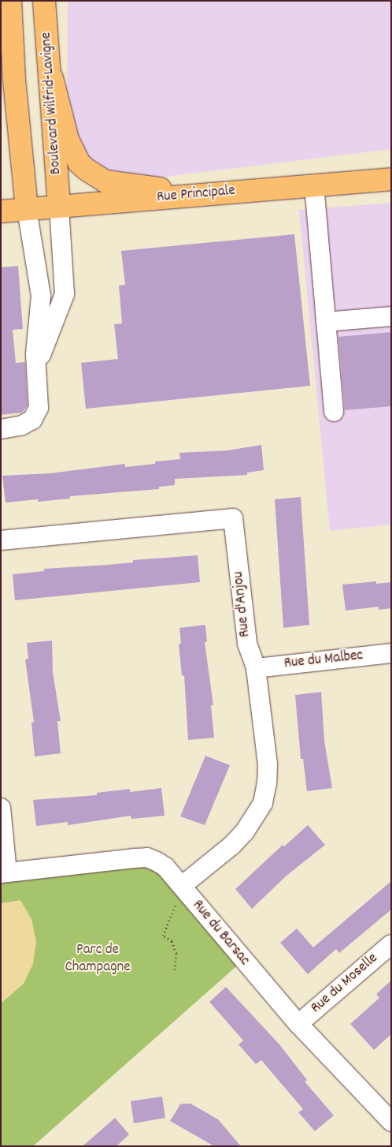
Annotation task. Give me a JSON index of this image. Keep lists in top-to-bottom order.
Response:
{
  "streets": {
    "main road": ["Boulevard Wilfrid-Lavigne", "Rue Principale"],
    "street": [
      "Rue d'Anjou",
      "Rue du Malbec",
      "Rue du Barsac",
      "Rue du Moselle"
    ]
  },
  "crossings": [
    ["Boulevard Wilfrid-Lavigne", "Rue Principale"],
    ["Rue d'Anjou", "Rue du Malbec"],
    ["Rue d'Anjou", "Rue du Barsac"],
    ["Rue du Barsac", "Rue du Moselle"]
  ],
  "parks": ["Parc de Champagne"]
}
